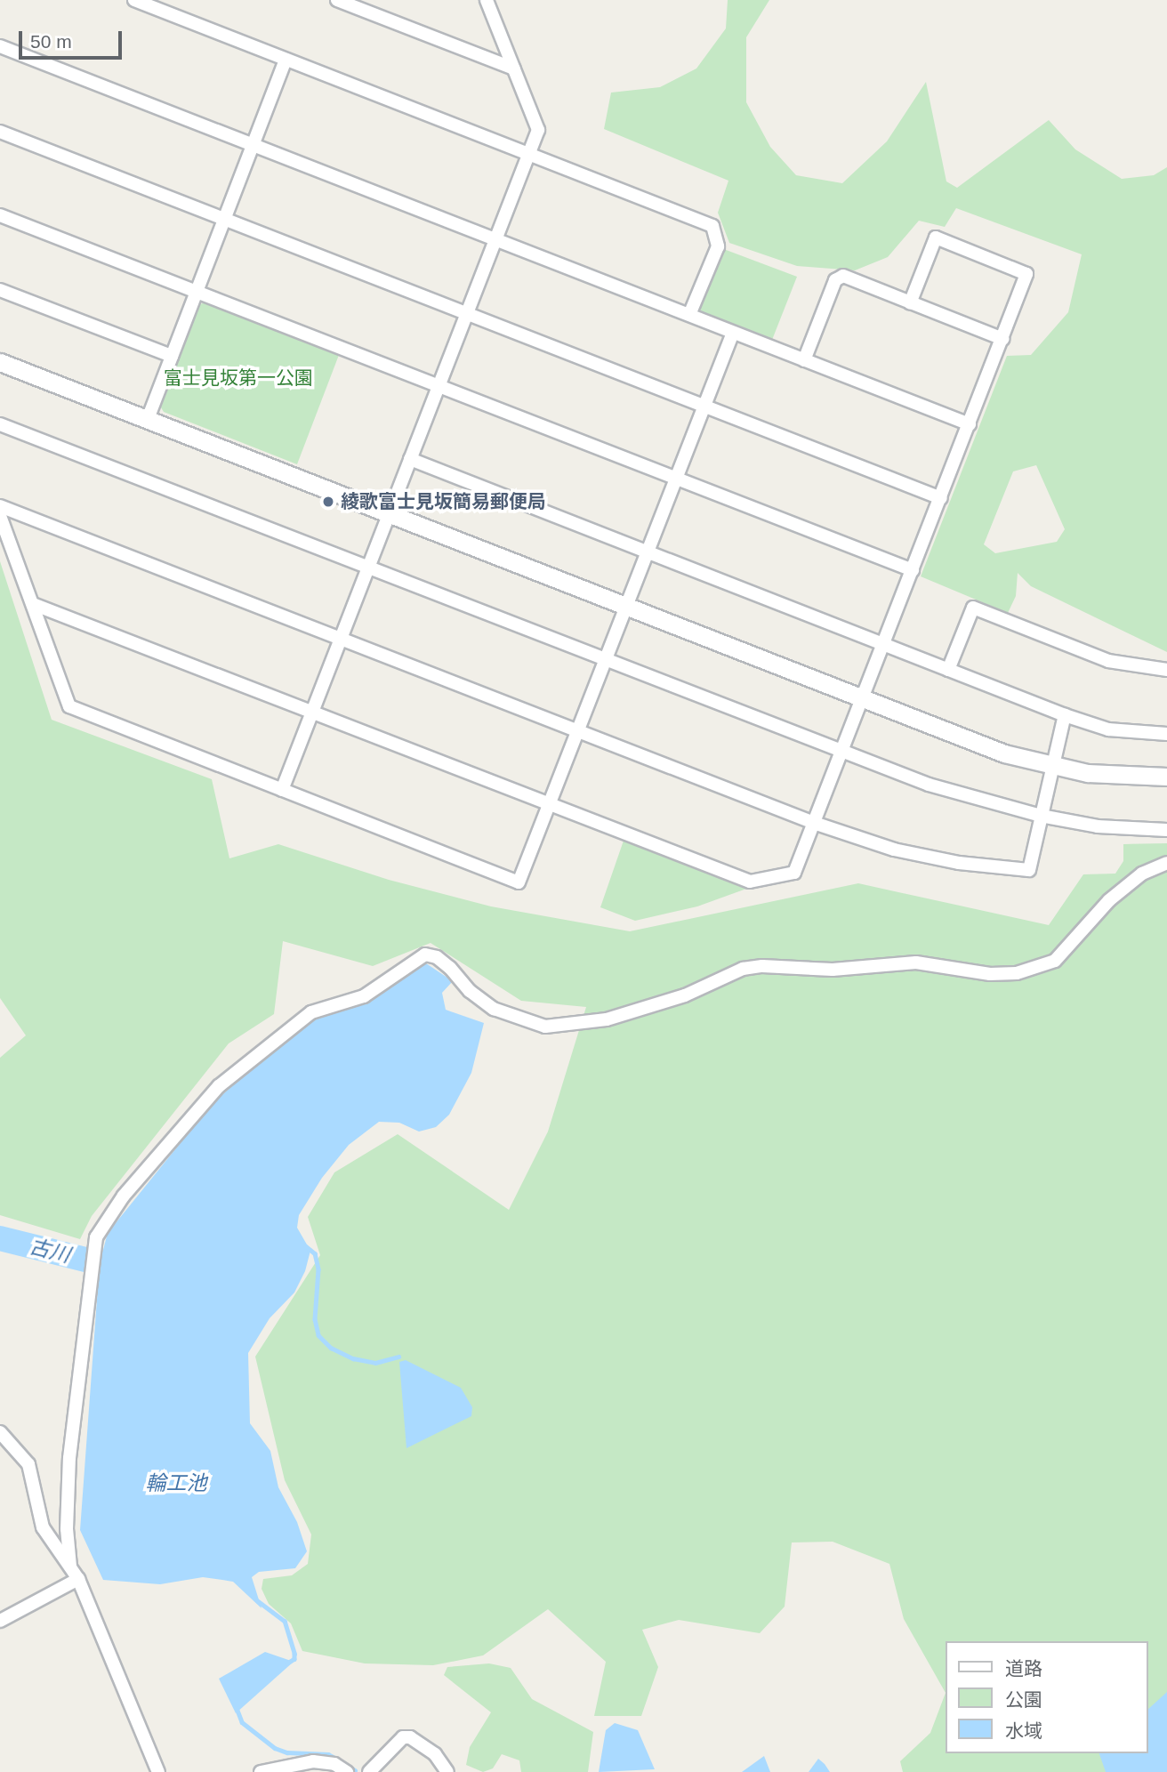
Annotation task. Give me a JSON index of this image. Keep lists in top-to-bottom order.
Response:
{
  "water": ["古川", "輪工池"],
  "parks": ["富士見坂第一公園"],
  "places": ["綾歌富士見坂簡易郵便局"],
  "legend": ["道路", "公園", "水域"],
  "scale_bar": "50 m"
}
